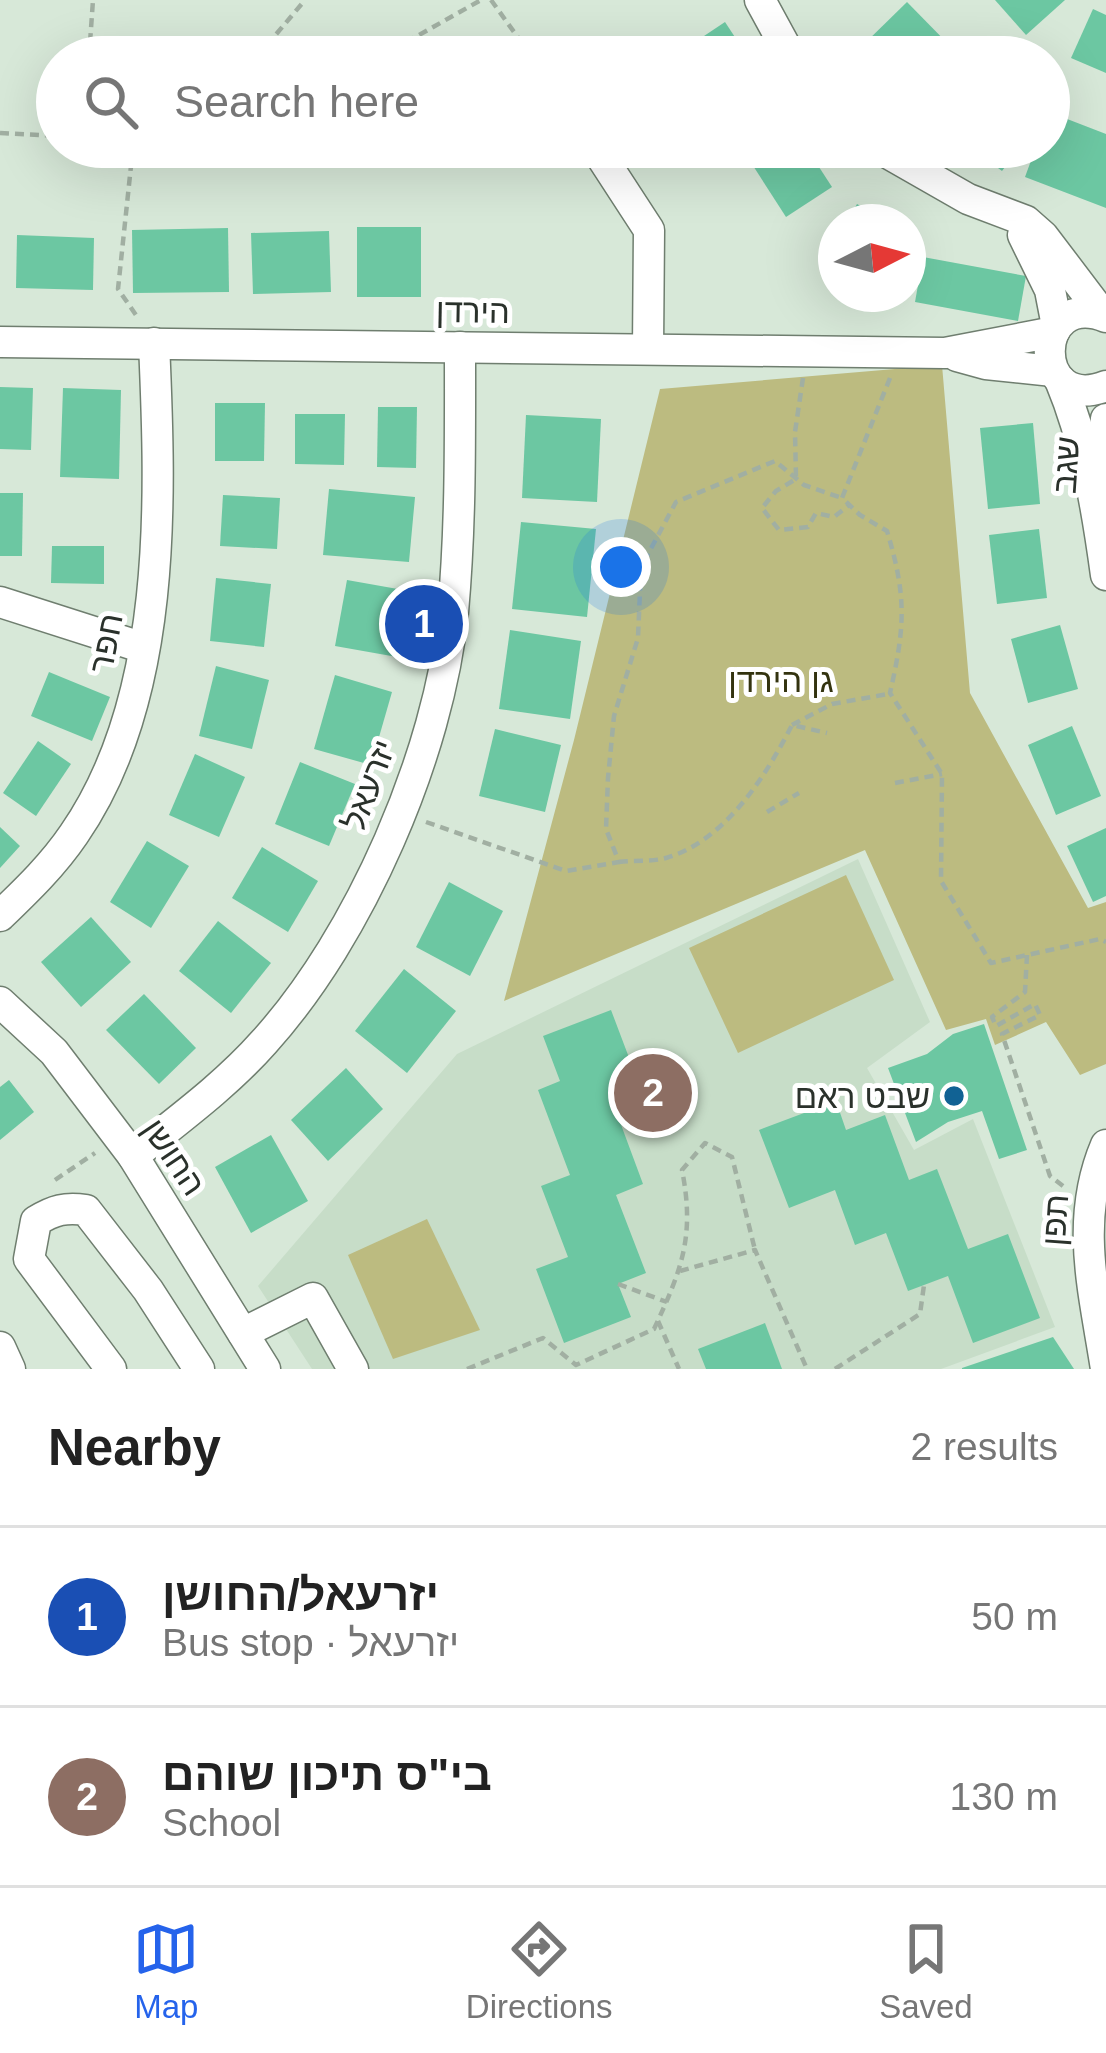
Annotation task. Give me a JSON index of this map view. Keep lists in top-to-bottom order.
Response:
{
  "streets": {
    "street": [
      "הירדן",
      "שגב",
      "חפר",
      "יזרעאל",
      "החושן",
      "תפן"
    ]
  },
  "crossings": [
    ["הירדן", "שגב"],
    ["הירדן", "חפר"],
    ["הירדן", "יזרעאל"],
    ["יזרעאל", "החושן"]
  ],
  "parks": ["גן הירדן"],
  "places": ["שבט ראם"],
  "north": "right",
  "page": {
    "search": "Search here",
    "pins": ["1", "2"],
    "heading": ["Nearby", "2 results"],
    "list": [
      {
        "mark": "1",
        "name": "יזרעאל/החושן",
        "note": "Bus stop · יזרעאל",
        "value": "50 m"
      },
      {
        "mark": "2",
        "name": "בי\"ס תיכון שוהם",
        "note": "School",
        "value": "130 m"
      }
    ],
    "nav": ["Map", "Directions", "Saved"]
  }
}
